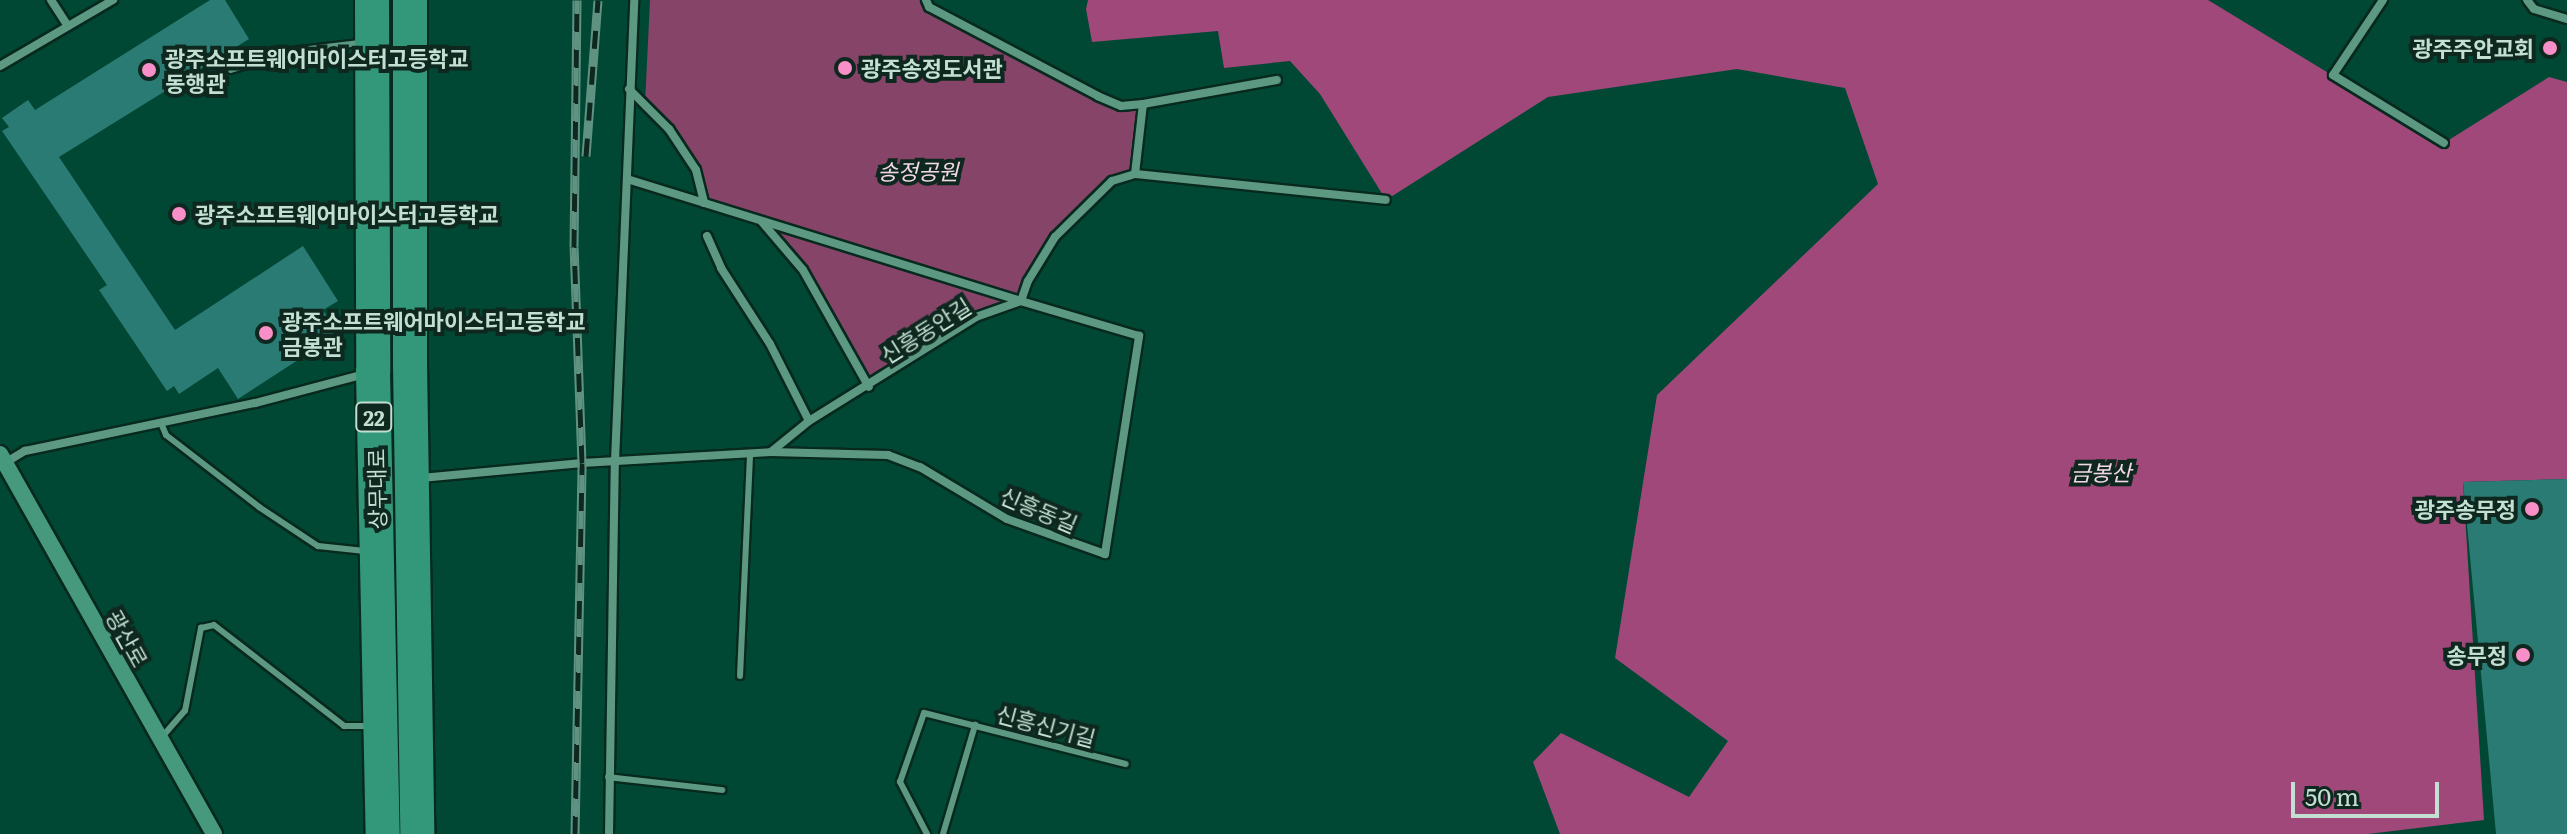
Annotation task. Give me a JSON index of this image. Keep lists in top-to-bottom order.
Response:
{
  "streets": {
    "main road": ["22", "상무대로", "광산로"],
    "street": ["신흥동안길", "신흥동길"],
    "lane": ["신흥신기길"]
  },
  "crossings": [
    ["신흥동안길", "신흥동길"],
    ["상무대로", "신흥동길"]
  ],
  "parks": ["송정공원", "금봉산"],
  "places": [
    "광주주안교회",
    "광주송정도서관",
    "광주소프트웨어마이스터고등학교 동행관",
    "광주소프트웨어마이스터고등학교",
    "광주소프트웨어마이스터고등학교 금봉관",
    "광주송무정",
    "송무정"
  ],
  "scale_bar": "50 m"
}
